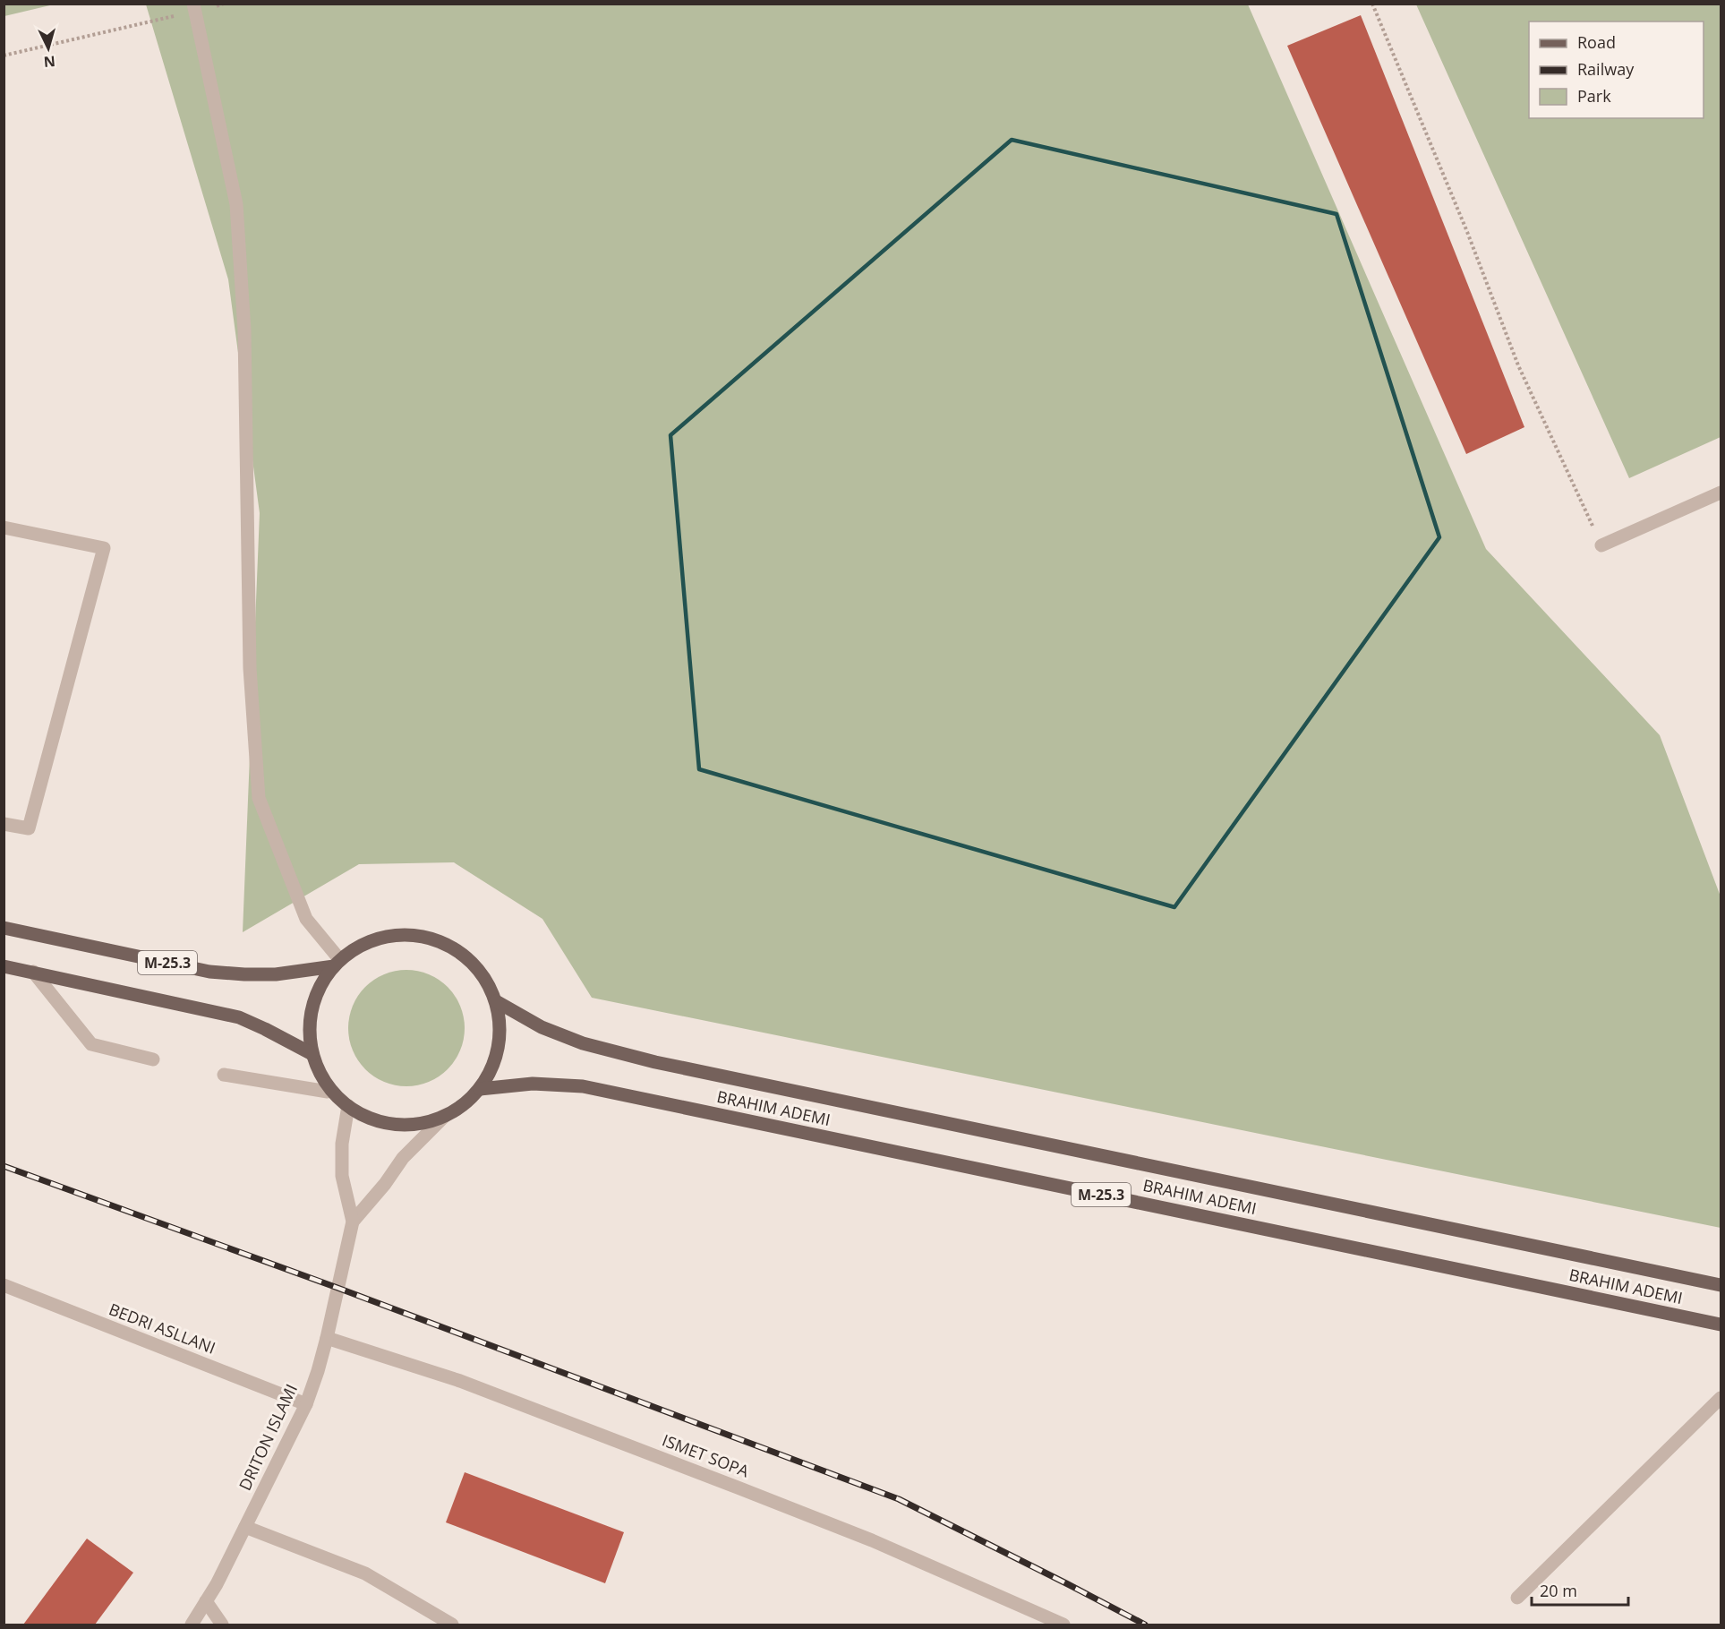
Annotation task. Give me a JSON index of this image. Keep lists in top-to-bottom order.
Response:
{
  "streets": {
    "main road": ["M-25.3", "BRAHIM ADEMI"],
    "street": ["BEDRI ASLLANI", "DRITON ISLAMI", "ISMET SOPA"]
  },
  "crossings": [
    ["M-25.3", "BRAHIM ADEMI"],
    ["M-25.3", "DRITON ISLAMI"],
    ["BRAHIM ADEMI", "DRITON ISLAMI"],
    ["BEDRI ASLLANI", "DRITON ISLAMI"],
    ["DRITON ISLAMI", "ISMET SOPA"]
  ],
  "legend": ["Road", "Railway", "Park"],
  "scale_bar": "20 m",
  "north": "bottom"
}
